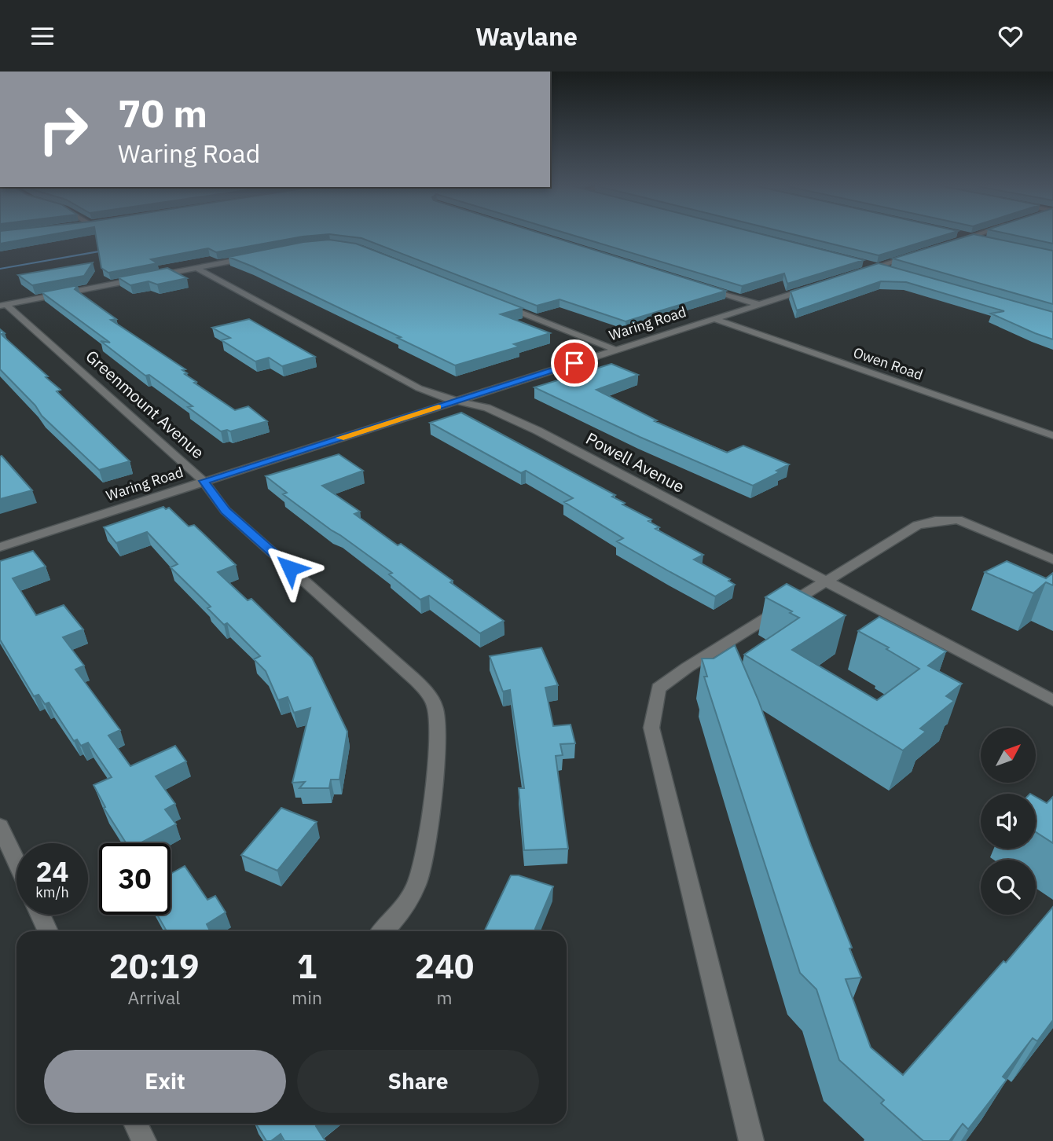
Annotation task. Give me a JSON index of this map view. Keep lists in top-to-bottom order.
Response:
{
  "streets": {
    "street": [
      "Waring Road",
      "Owen Road",
      "Greenmount Avenue",
      "Powell Avenue"
    ]
  },
  "crossings": [
    ["Waring Road", "Owen Road"],
    ["Waring Road", "Greenmount Avenue"],
    ["Waring Road", "Powell Avenue"]
  ],
  "north": "top right",
  "page": {
    "header": "Waylane",
    "turn": ["70 m", "Waring Road"],
    "speed": "24 km/h",
    "limit": "30",
    "eta": [
      "20:19",
      "Arrival",
      "1",
      "min",
      "240",
      "m"
    ],
    "buttons": ["Exit", "Share"]
  }
}
